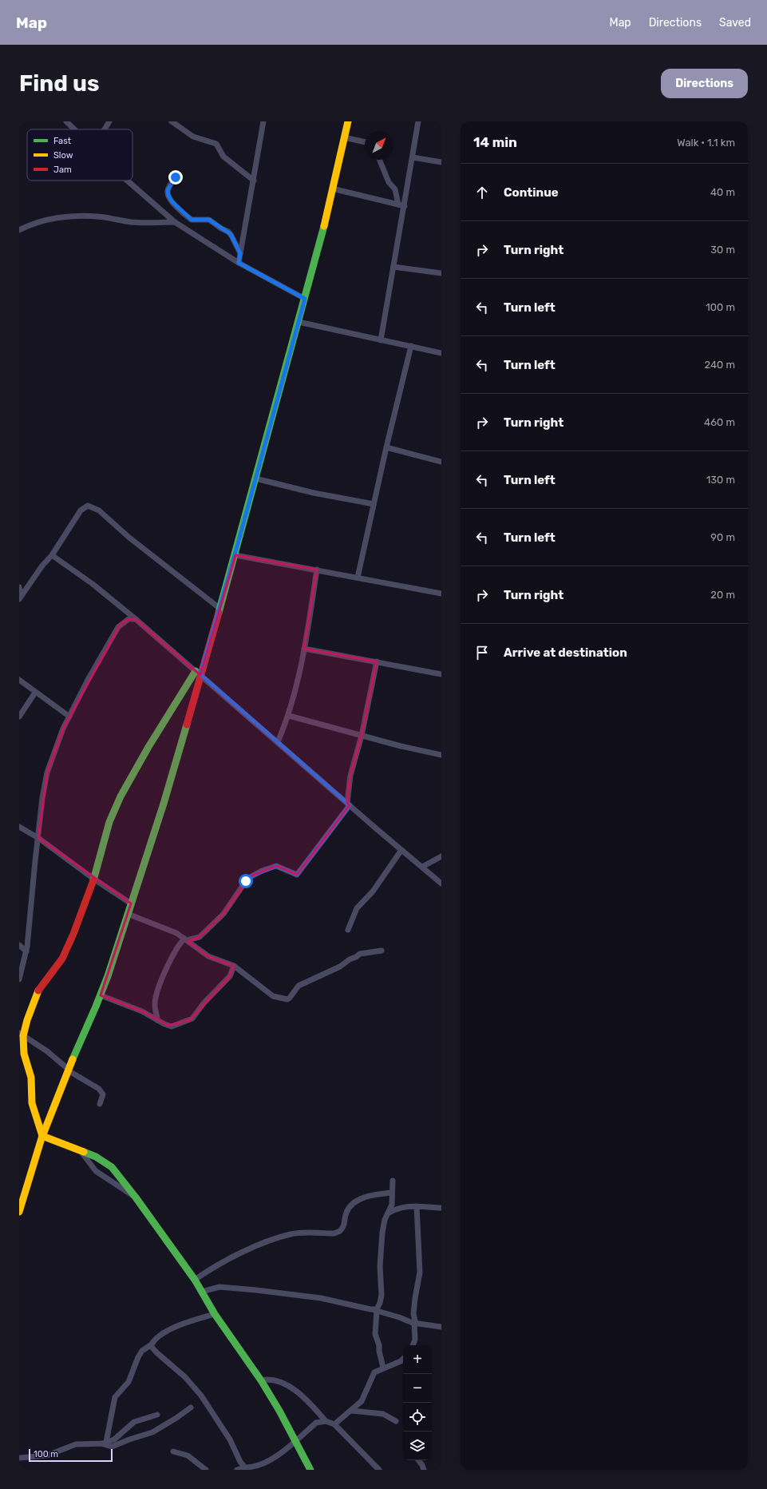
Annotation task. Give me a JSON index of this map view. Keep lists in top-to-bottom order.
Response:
{
  "legend": ["Fast", "Slow", "Jam"],
  "scale_bar": "100 m",
  "north": "top right",
  "page": {
    "header": "Map",
    "nav": ["Map", "Directions", "Saved"],
    "buttons": "Directions",
    "title": "Find us",
    "heading": ["14 min", "Walk · 1.1 km"],
    "list": [
      ["Continue", "40 m"],
      ["Turn right", "30 m"],
      ["Turn left", "100 m"],
      ["Turn left", "240 m"],
      ["Turn right", "460 m"],
      ["Turn left", "130 m"],
      ["Turn left", "90 m"],
      ["Turn right", "20 m"],
      "Arrive at destination"
    ],
    "map_buttons": ["+", "−"],
    "scale": "100 m"
  }
}
